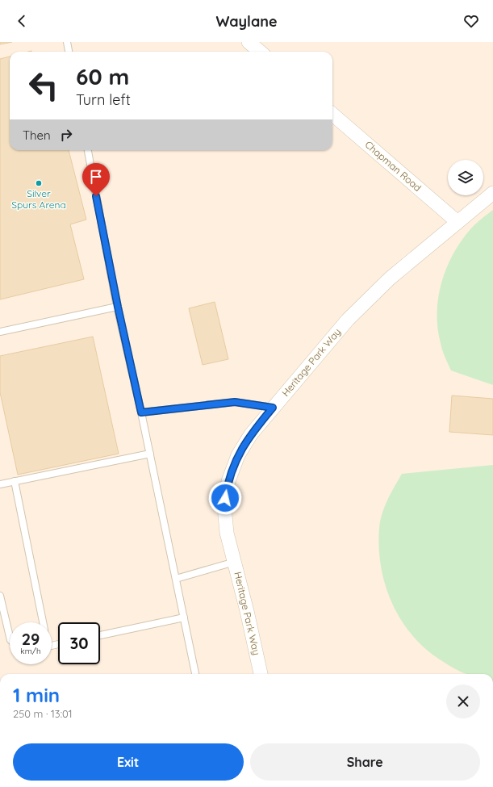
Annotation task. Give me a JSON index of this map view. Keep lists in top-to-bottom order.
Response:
{
  "streets": {
    "street": ["Chapman Road", "Heritage Park Way"]
  },
  "crossings": [
    ["Chapman Road", "Heritage Park Way"]
  ],
  "places": ["Silver Spurs Arena"],
  "page": {
    "header": "Waylane",
    "turn": ["60 m", "Turn left"],
    "then": "Then",
    "speed": "29 km/h",
    "limit": "30",
    "heading": ["1 min", "250 m · 13:01"],
    "buttons": ["Exit", "Share"]
  }
}
